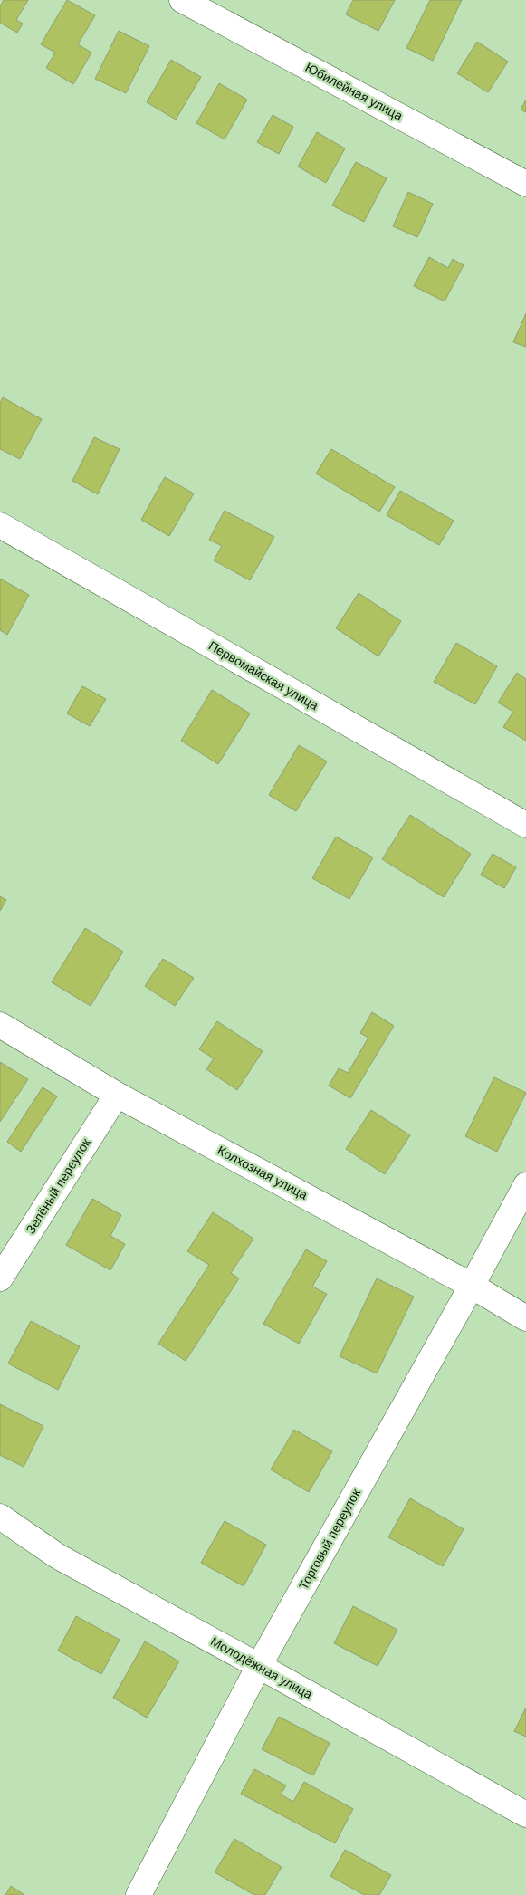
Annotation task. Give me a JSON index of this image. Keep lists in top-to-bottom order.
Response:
{
  "streets": {
    "street": [
      "Юбилейная улица",
      "Первомайская улица",
      "Колхозная улица",
      "Зелёный переулок",
      "Торговый переулок",
      "Молодёжная улица"
    ]
  },
  "crossings": [
    ["Колхозная улица", "Зелёный переулок"],
    ["Колхозная улица", "Торговый переулок"],
    ["Торговый переулок", "Молодёжная улица"]
  ]
}
